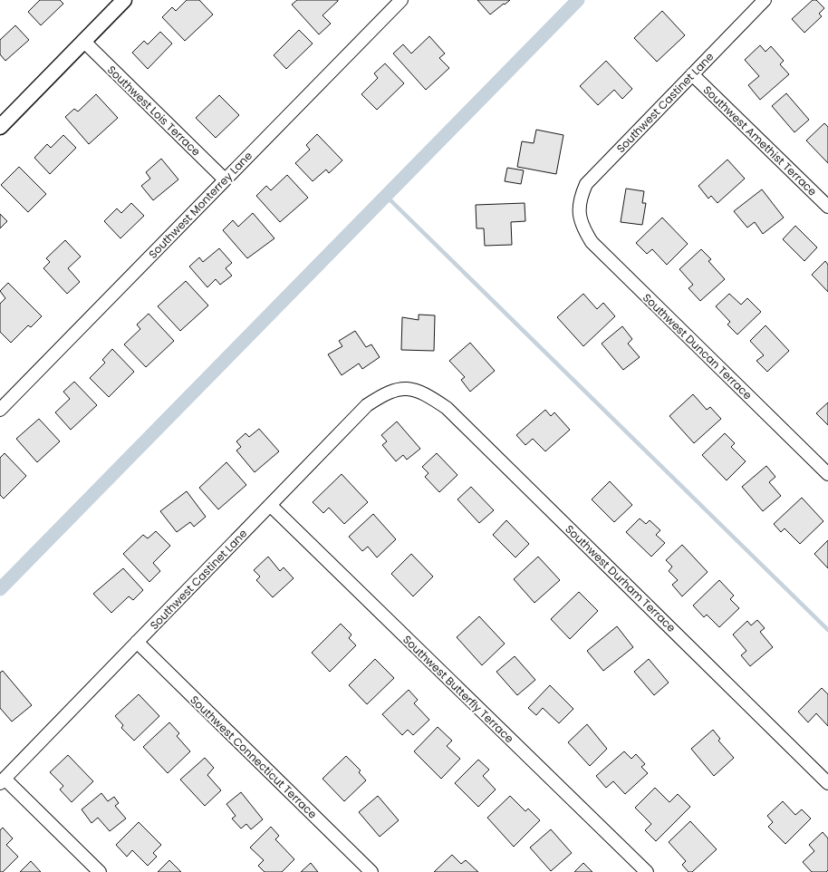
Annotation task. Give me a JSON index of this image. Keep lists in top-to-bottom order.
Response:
{
  "streets": {
    "street": [
      "Southwest Castinet Lane",
      "Southwest Lois Terrace",
      "Southwest Amethist Terrace",
      "Southwest Monterrey Lane",
      "Southwest Duncan Terrace",
      "Southwest Durham Terrace",
      "Southwest Butterfly Terrace",
      "Southwest Connecticut Terrace"
    ]
  },
  "crossings": [
    ["Southwest Castinet Lane", "Southwest Amethist Terrace"],
    ["Southwest Castinet Lane", "Southwest Duncan Terrace"],
    ["Southwest Castinet Lane", "Southwest Durham Terrace"],
    ["Southwest Castinet Lane", "Southwest Butterfly Terrace"],
    ["Southwest Castinet Lane", "Southwest Connecticut Terrace"],
    ["Southwest Lois Terrace", "Southwest Monterrey Lane"]
  ]
}
